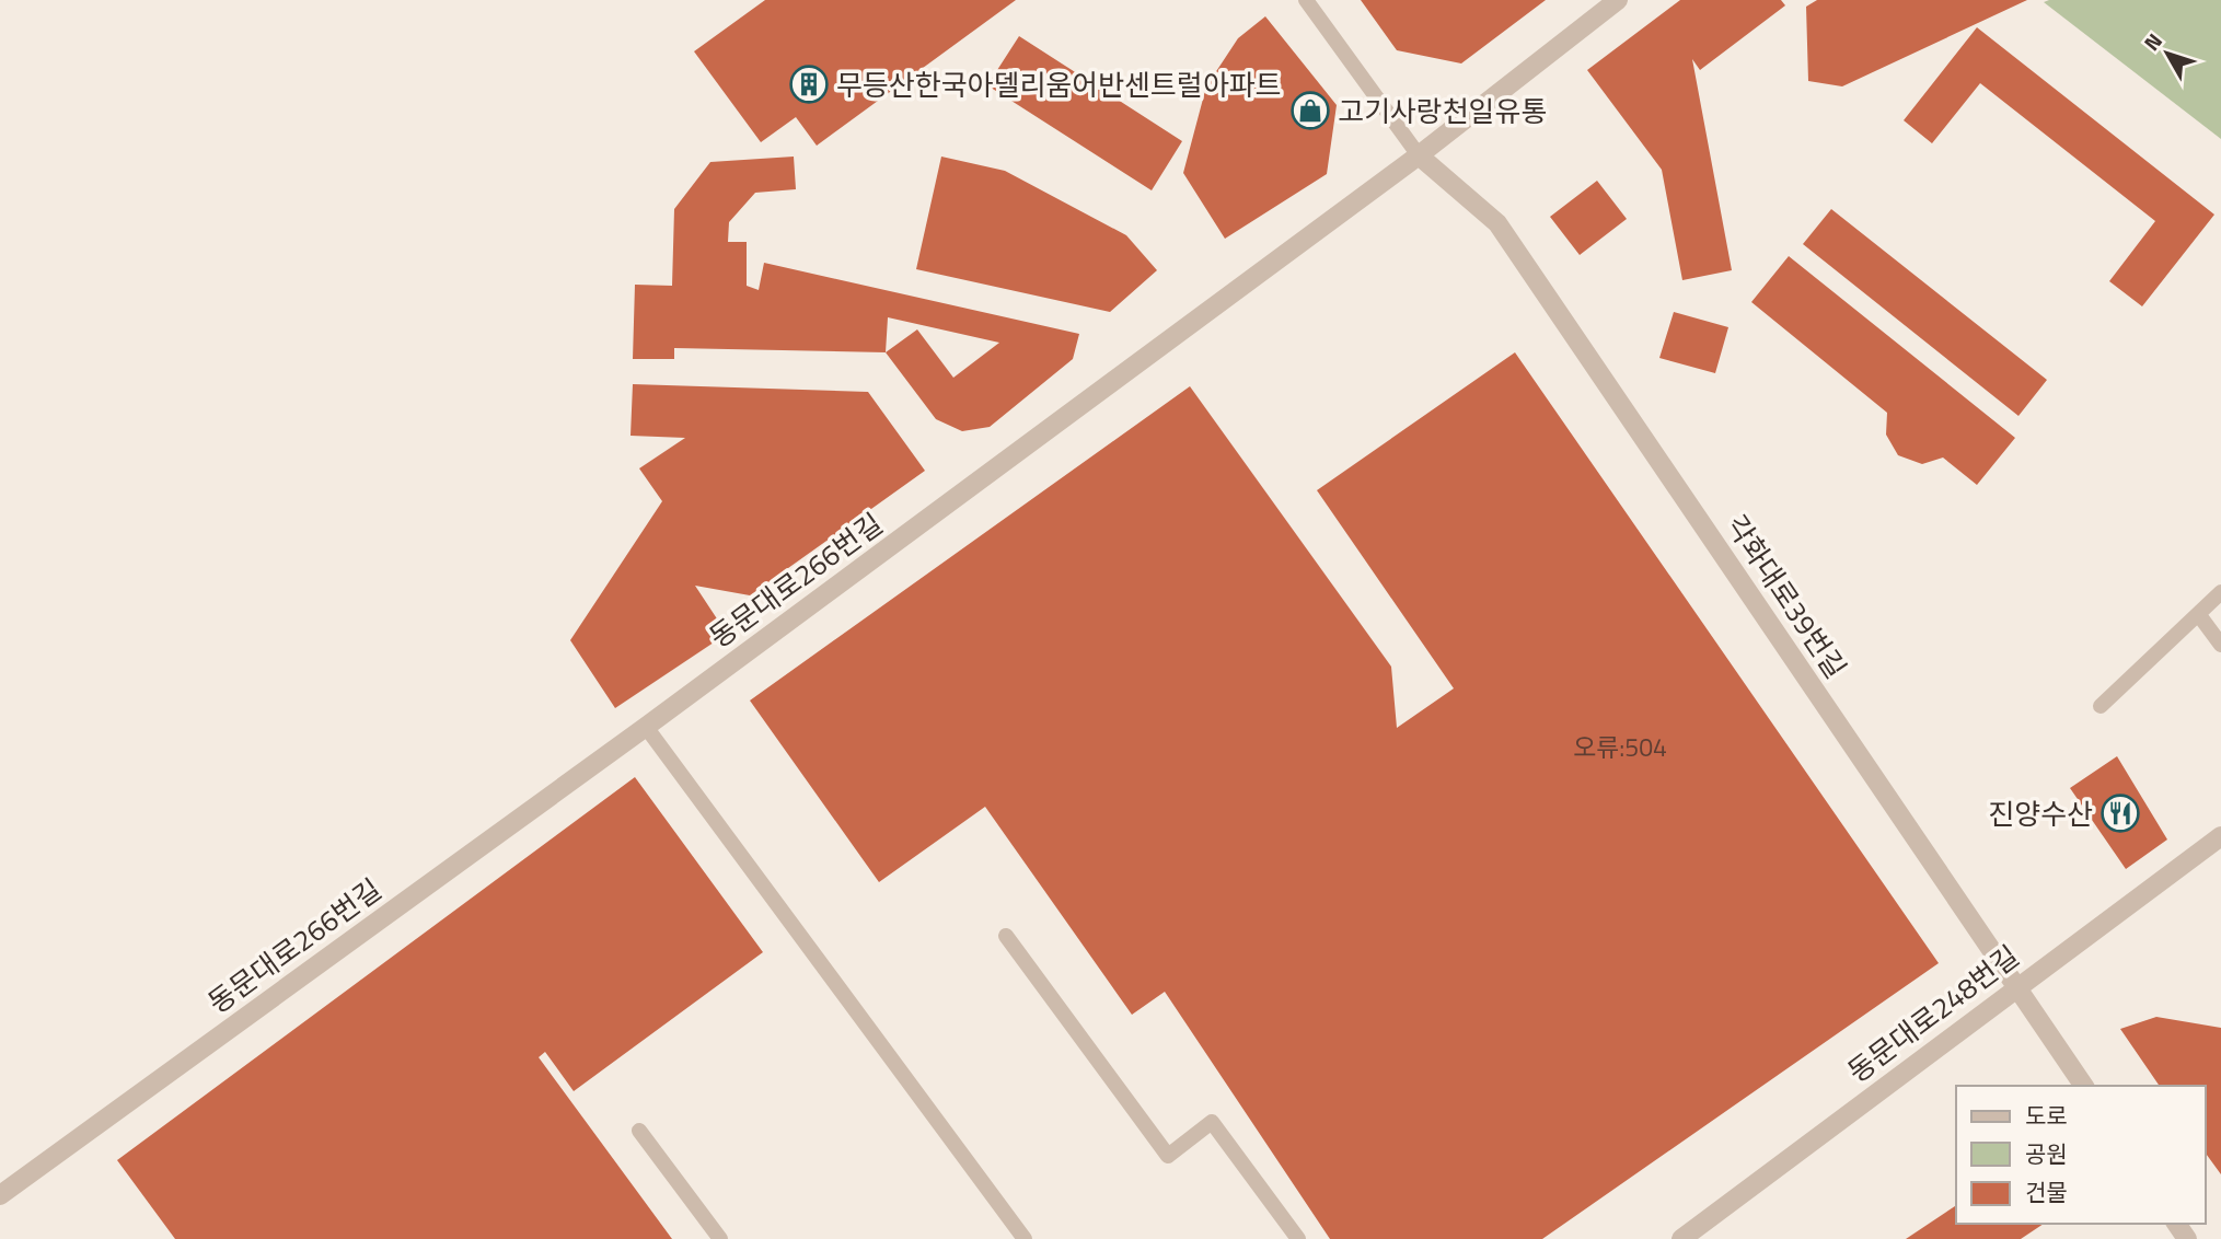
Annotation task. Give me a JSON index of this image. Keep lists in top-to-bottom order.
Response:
{
  "streets": {
    "street": ["동문대로266번길", "각화대로39번길", "동문대로248번길"]
  },
  "crossings": [
    ["동문대로266번길", "각화대로39번길"],
    ["각화대로39번길", "동문대로248번길"]
  ],
  "places": {
    "building": ["무등산한국아델리움어반센트럴아파트"],
    "shop": ["고기사랑천일유통"],
    "restaurant": ["진양수산"]
  },
  "house_numbers": ["오류:504"],
  "legend": ["도로", "공원", "건물"],
  "north": "top left"
}
